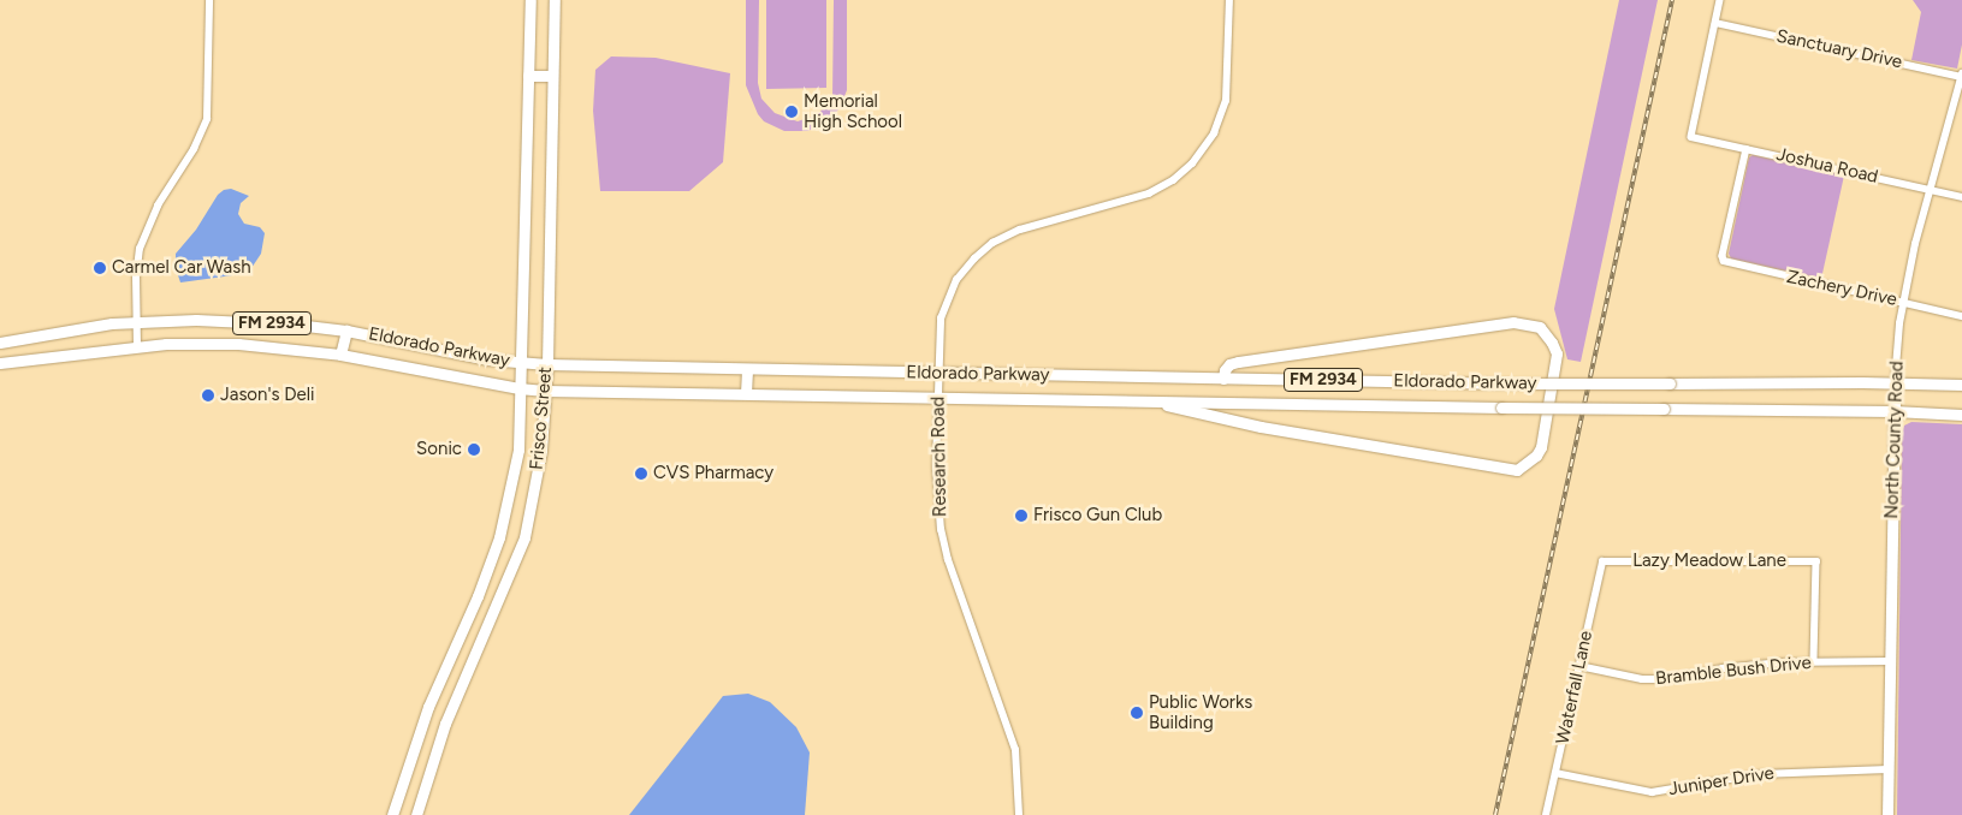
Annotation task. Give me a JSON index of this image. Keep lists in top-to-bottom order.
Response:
{
  "streets": {
    "main road": [
      "FM 2934",
      "Eldorado Parkway",
      "Frisco Street",
      "North County Road"
    ],
    "street": [
      "Sanctuary Drive",
      "Joshua Road",
      "Zachery Drive",
      "Research Road",
      "Lazy Meadow Lane",
      "Bramble Bush Drive",
      "Waterfall Lane",
      "Juniper Drive"
    ]
  },
  "crossings": [
    ["Sanctuary Drive", "Joshua Road"],
    ["Sanctuary Drive", "North County Road"],
    ["Joshua Road", "Zachery Drive"],
    ["Joshua Road", "North County Road"],
    ["Zachery Drive", "North County Road"],
    ["Eldorado Parkway", "Frisco Street"],
    ["Eldorado Parkway", "North County Road"],
    ["Eldorado Parkway", "Research Road"],
    ["North County Road", "Bramble Bush Drive"],
    ["North County Road", "Juniper Drive"],
    ["Lazy Meadow Lane", "Bramble Bush Drive"],
    ["Lazy Meadow Lane", "Waterfall Lane"],
    ["Bramble Bush Drive", "Waterfall Lane"],
    ["Waterfall Lane", "Juniper Drive"]
  ],
  "places": [
    "Memorial High School",
    "Carmel Car Wash",
    "Jason's Deli",
    "Sonic",
    "CVS Pharmacy",
    "Frisco Gun Club",
    "Public Works Building"
  ]
}
